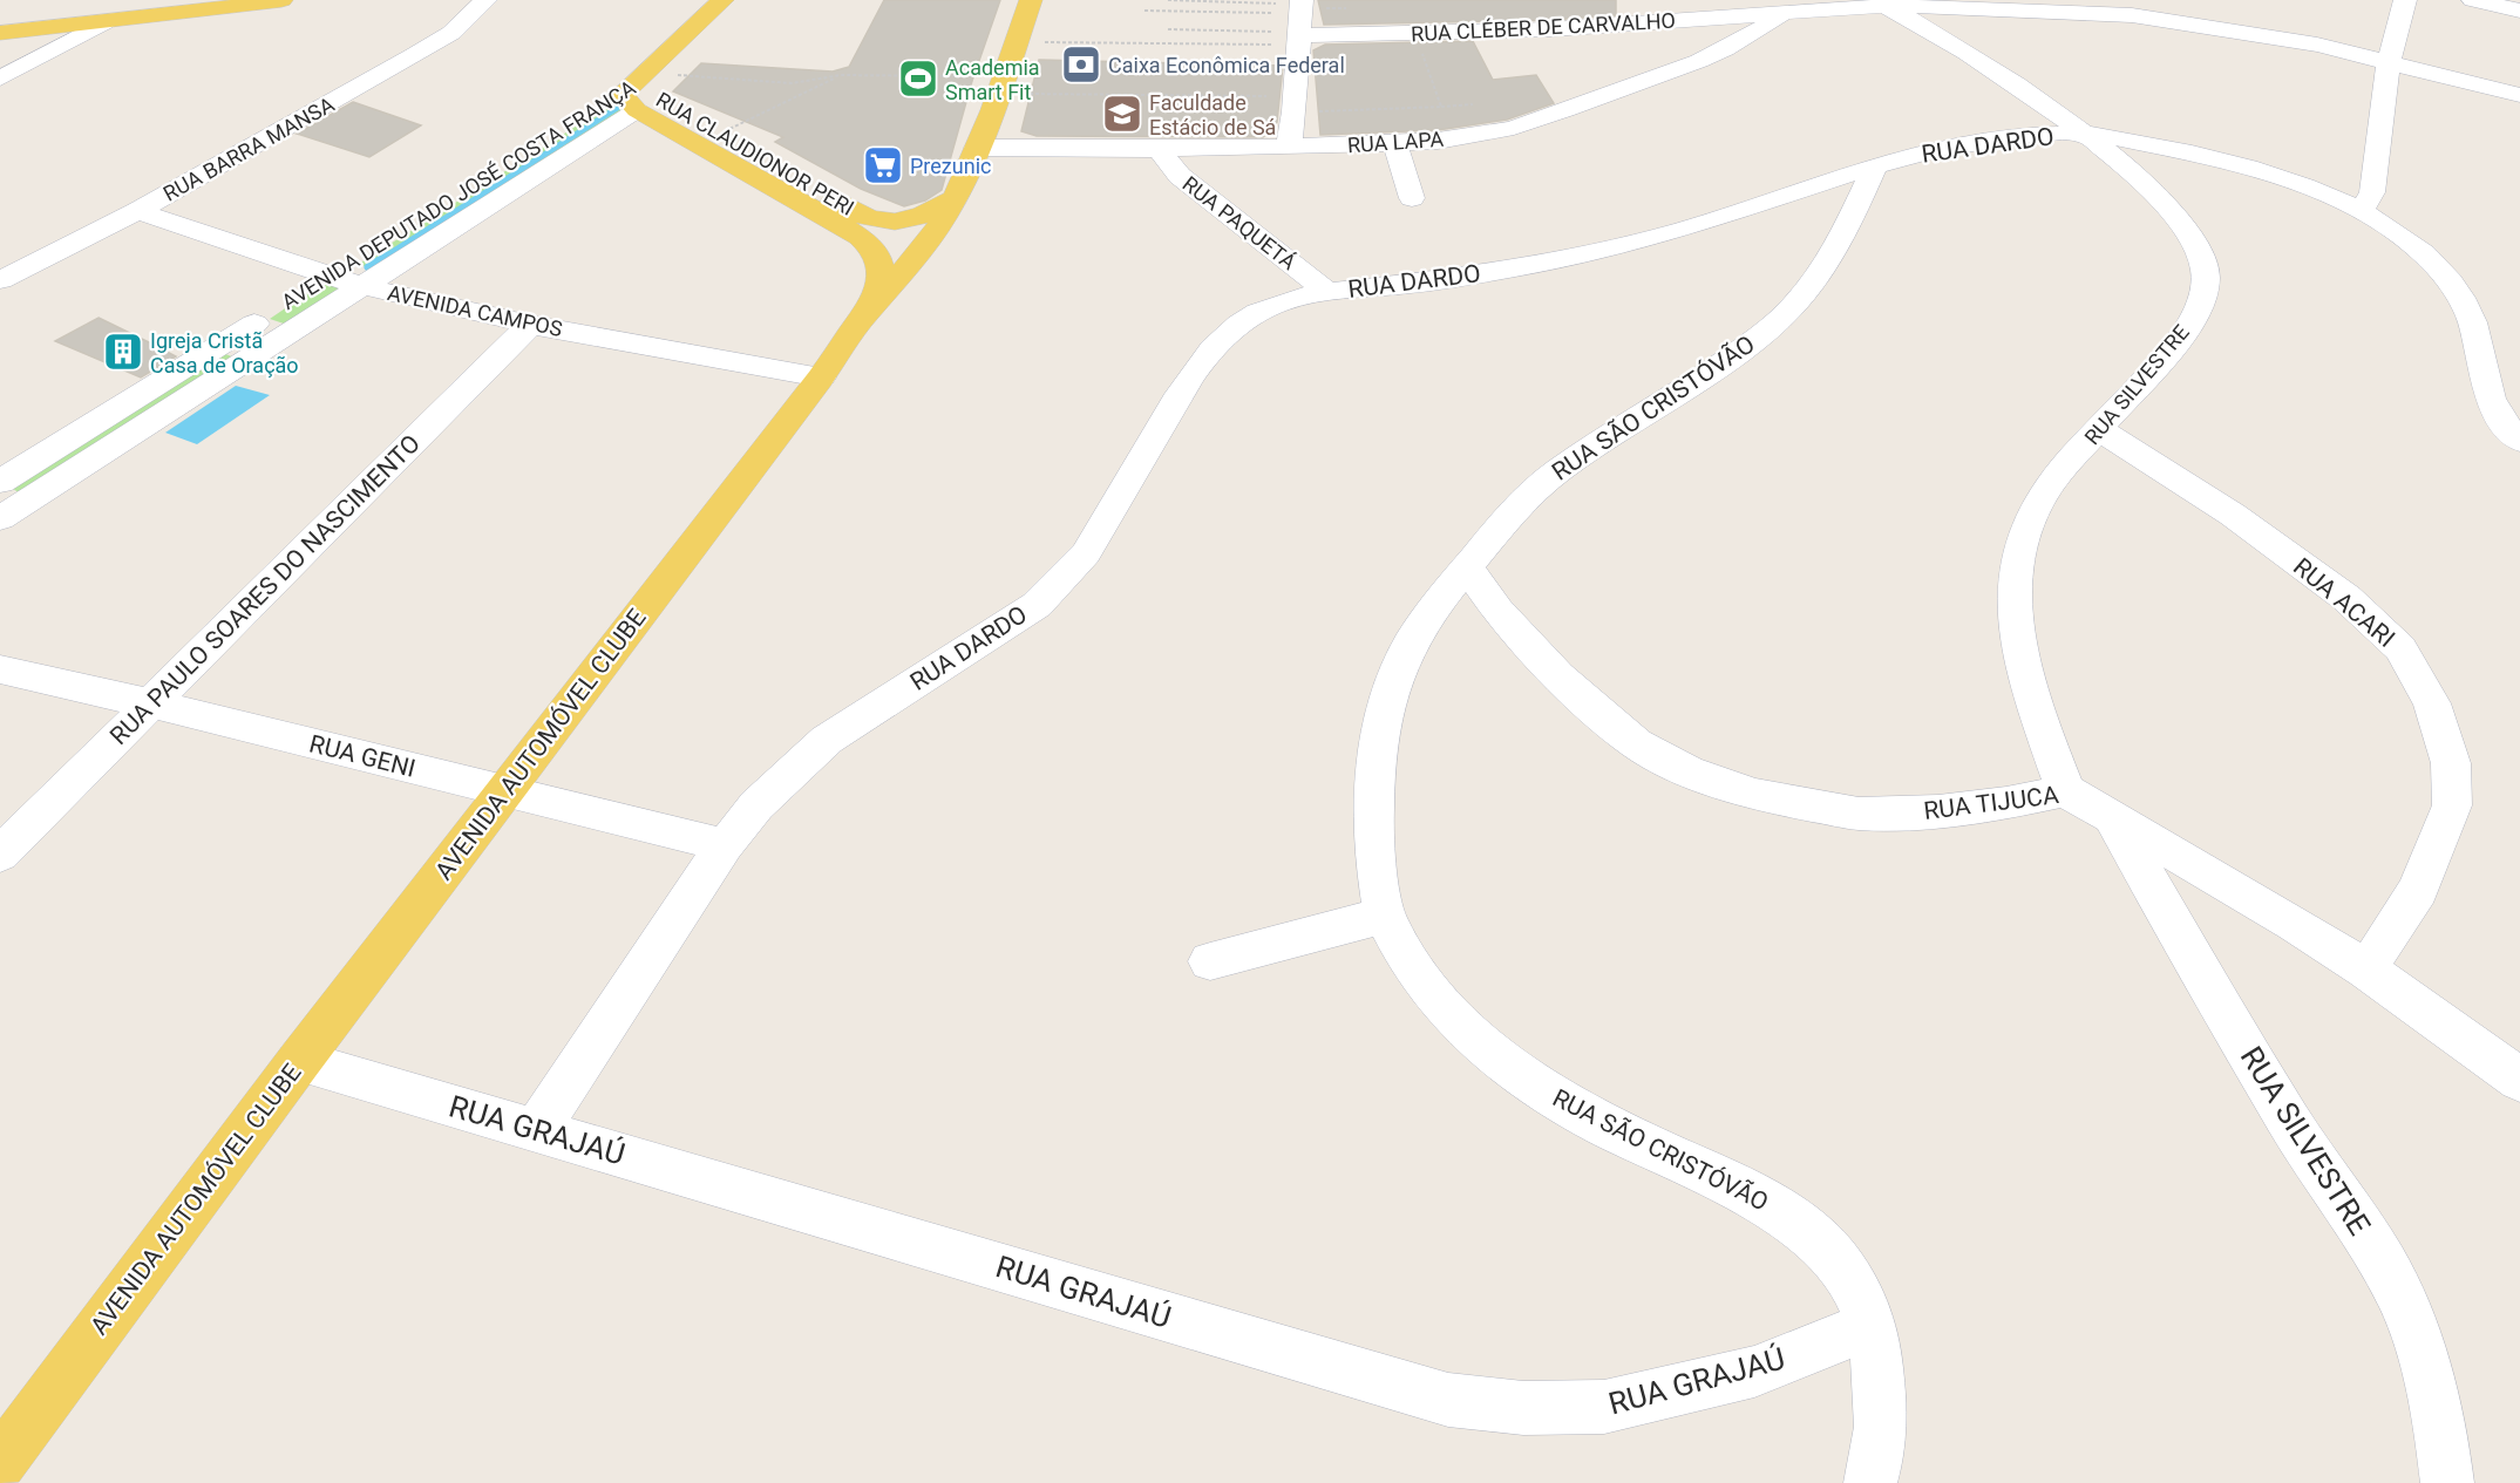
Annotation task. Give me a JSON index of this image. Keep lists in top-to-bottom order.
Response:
{
  "streets": {
    "main road": ["RUA CLAUDIONOR PERI", "AVENIDA DEPUTADO JOSÉ COSTA FRANÇA", "AVENIDA AUTOMÓVEL CLUBE"],
    "street": [
      "RUA CLÉBER DE CARVALHO",
      "RUA LAPA",
      "RUA DARDO",
      "RUA BARRA MANSA",
      "RUA PAQUETÁ",
      "AVENIDA CAMPOS",
      "RUA SILVESTRE",
      "RUA SÃO CRISTÓVÃO",
      "RUA PAULO SOARES DO NASCIMENTO",
      "RUA ACARI",
      "RUA GENI",
      "RUA TIJUCA",
      "RUA GRAJAÚ"
    ]
  },
  "crossings": [
    ["RUA CLÉBER DE CARVALHO", "RUA LAPA"],
    ["RUA CLÉBER DE CARVALHO", "RUA SILVESTRE"],
    ["RUA LAPA", "RUA PAQUETÁ"],
    ["RUA LAPA", "AVENIDA AUTOMÓVEL CLUBE"],
    ["RUA DARDO", "RUA PAQUETÁ"],
    ["RUA DARDO", "RUA SILVESTRE"],
    ["RUA DARDO", "RUA SÃO CRISTÓVÃO"],
    ["RUA DARDO", "RUA GENI"],
    ["RUA DARDO", "RUA GRAJAÚ"],
    ["RUA BARRA MANSA", "AVENIDA CAMPOS"],
    ["RUA CLAUDIONOR PERI", "AVENIDA DEPUTADO JOSÉ COSTA FRANÇA"],
    ["RUA CLAUDIONOR PERI", "AVENIDA AUTOMÓVEL CLUBE"],
    ["AVENIDA DEPUTADO JOSÉ COSTA FRANÇA", "AVENIDA CAMPOS"],
    ["AVENIDA CAMPOS", "RUA PAULO SOARES DO NASCIMENTO"],
    ["AVENIDA CAMPOS", "AVENIDA AUTOMÓVEL CLUBE"],
    ["RUA SILVESTRE", "RUA ACARI"],
    ["RUA SILVESTRE", "RUA TIJUCA"],
    ["RUA SÃO CRISTÓVÃO", "RUA TIJUCA"],
    ["RUA SÃO CRISTÓVÃO", "RUA GRAJAÚ"],
    ["RUA PAULO SOARES DO NASCIMENTO", "RUA GENI"],
    ["RUA ACARI", "RUA TIJUCA"],
    ["AVENIDA AUTOMÓVEL CLUBE", "RUA GENI"],
    ["AVENIDA AUTOMÓVEL CLUBE", "RUA GRAJAÚ"]
  ],
  "places": {
    "bank": ["Caixa Econômica Federal"],
    "sports": ["Academia Smart Fit"],
    "school or university": ["Faculdade Estácio de Sá"],
    "supermarket": ["Prezunic"],
    "building": ["Igreja Cristã Casa de Oração"]
  }
}
